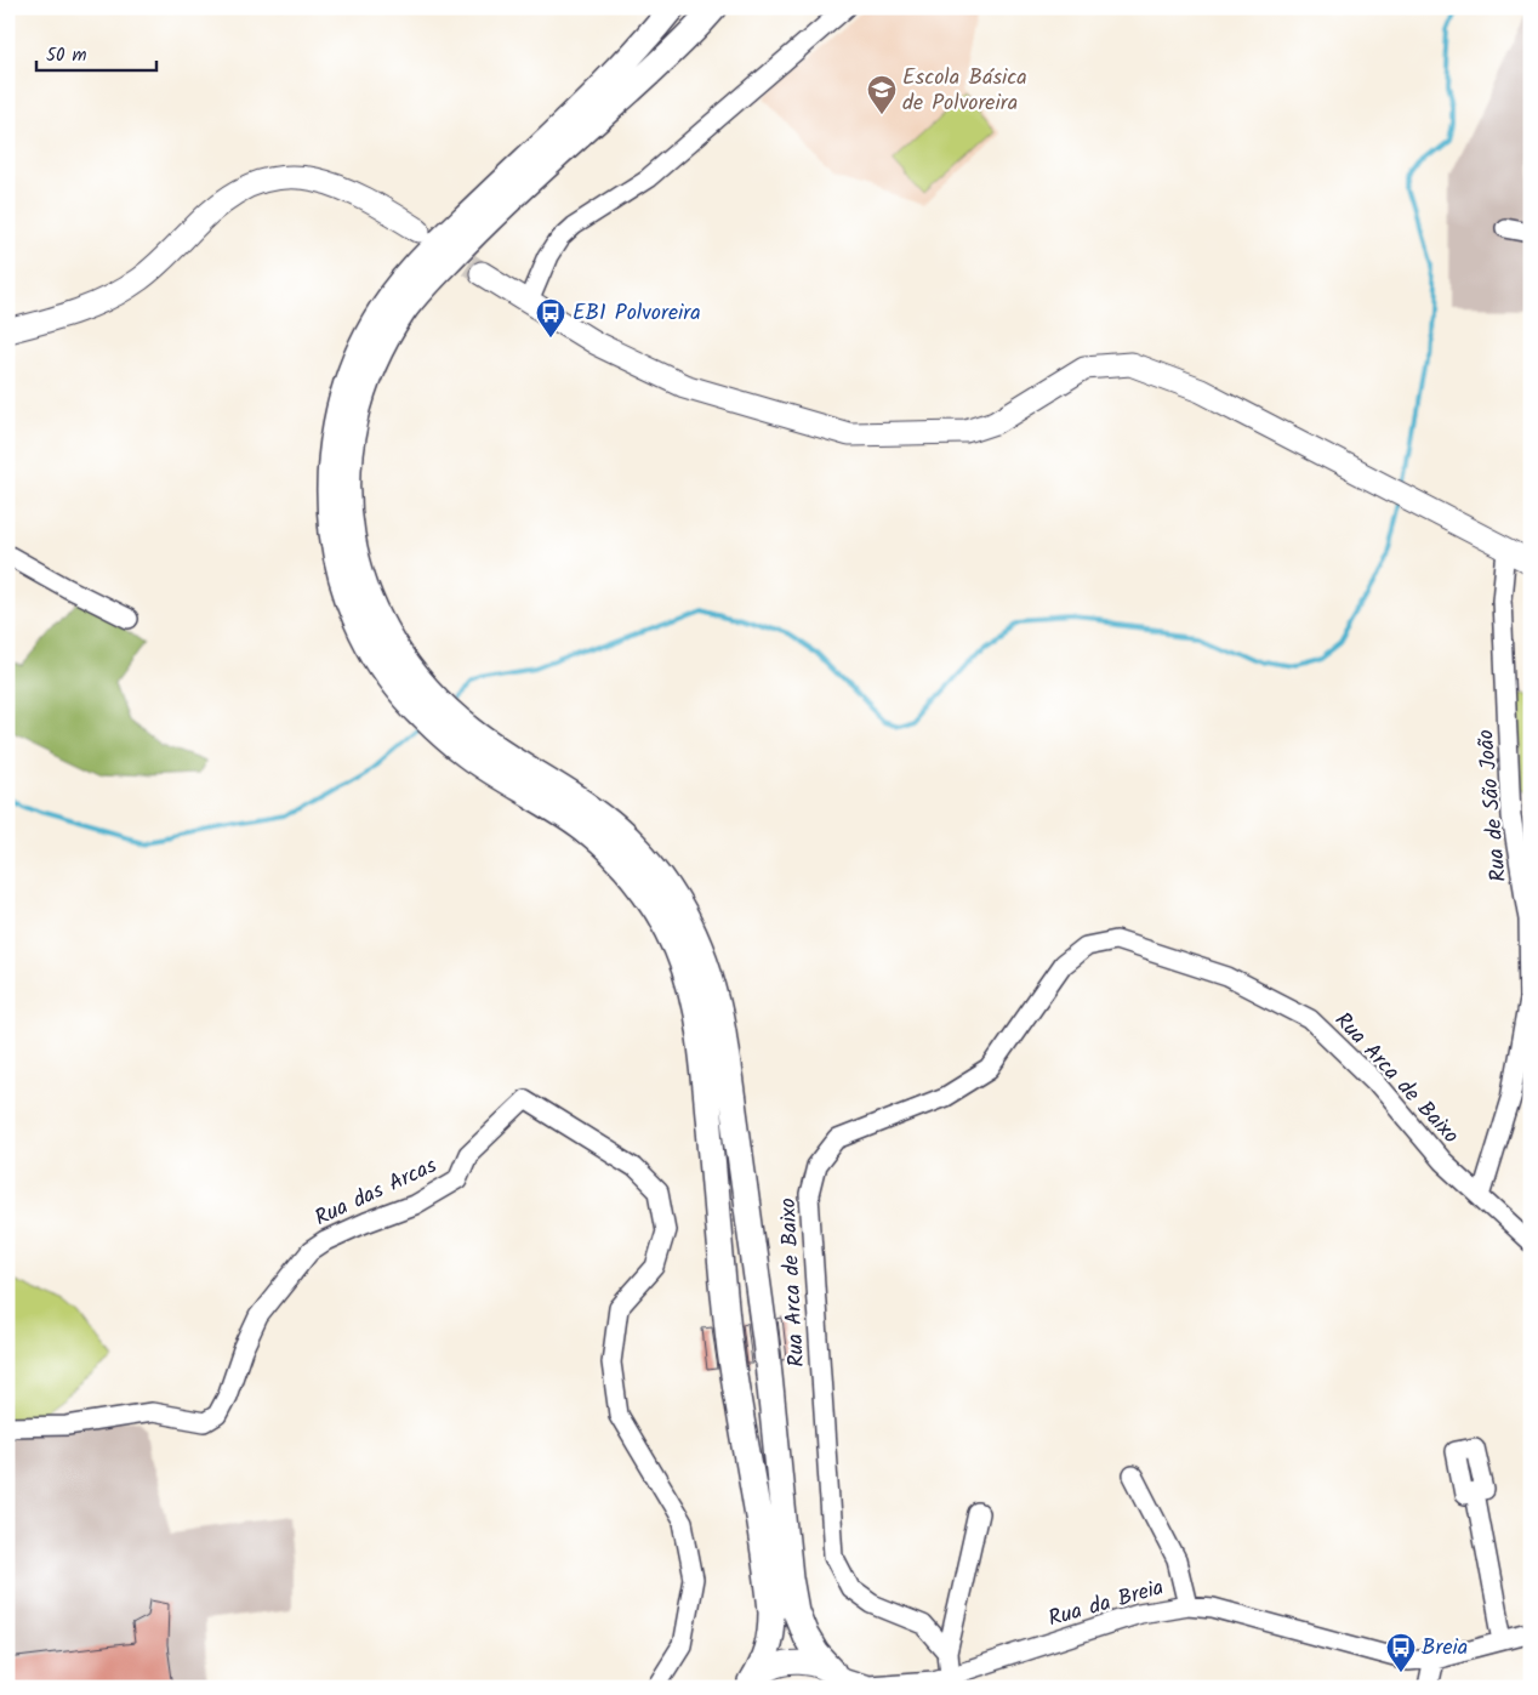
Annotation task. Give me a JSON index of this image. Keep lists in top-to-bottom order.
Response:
{
  "streets": {
    "street": [
      "Rua de São João",
      "Rua Arca de Baixo",
      "Rua das Arcas",
      "Rua da Breia"
    ]
  },
  "crossings": [
    ["Rua de São João", "Rua Arca de Baixo"]
  ],
  "places": {
    "school or university": ["Escola Básica de Polvoreira"],
    "bus stop": ["EB1 Polvoreira", "Breia"]
  },
  "scale_bar": "50 m"
}
